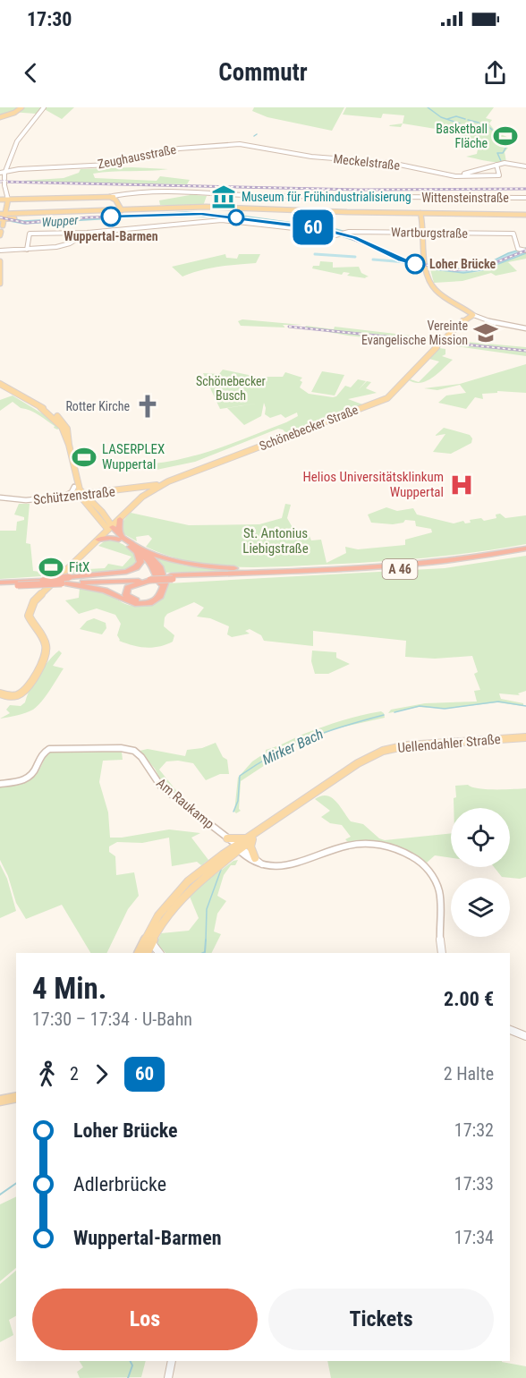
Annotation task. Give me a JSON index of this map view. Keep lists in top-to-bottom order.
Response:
{
  "streets": {
    "highway": ["A 46"],
    "main road": ["Schönebecker Straße", "Schützenstraße", "Uellendahler Straße"],
    "street": [
      "Zeughausstraße",
      "Meckelstraße",
      "Wittensteinstraße",
      "Wartburgstraße",
      "Am Raukamp"
    ]
  },
  "crossings": [
    ["Zeughausstraße", "Meckelstraße"],
    ["Schönebecker Straße", "Schützenstraße"],
    ["Uellendahler Straße", "Am Raukamp"]
  ],
  "water": ["Wupper", "Mirker Bach"],
  "parks": ["Schönebecker Busch", "St. Antonius Liebigstraße"],
  "places": {
    "sports": ["Basketball Fläche", "LASERPLEX Wuppertal", "FitX"],
    "museum": ["Museum für Frühindustrialisierung"],
    "other": ["Wuppertal-Barmen", "Loher Brücke"],
    "school or university": ["Vereinte Evangelische Mission"],
    "church": ["Rotter Kirche"],
    "hospital": ["Helios Universitätsklinkum Wuppertal"]
  },
  "lines": ["metro line 60"],
  "page": {
    "status": "17:30",
    "header": "Commutr",
    "on_map": "60",
    "heading": ["4 Min.", "17:30 – 17:34 · U-Bahn", "2.00 €"],
    "legs": ["2", "60", "2 Halte"],
    "list": [
      {
        "name": "Loher Brücke",
        "value": "17:32"
      },
      {
        "name": "Adlerbrücke",
        "value": "17:33"
      },
      {
        "name": "Wuppertal-Barmen",
        "value": "17:34"
      }
    ],
    "buttons": ["Los", "Tickets"]
  }
}
